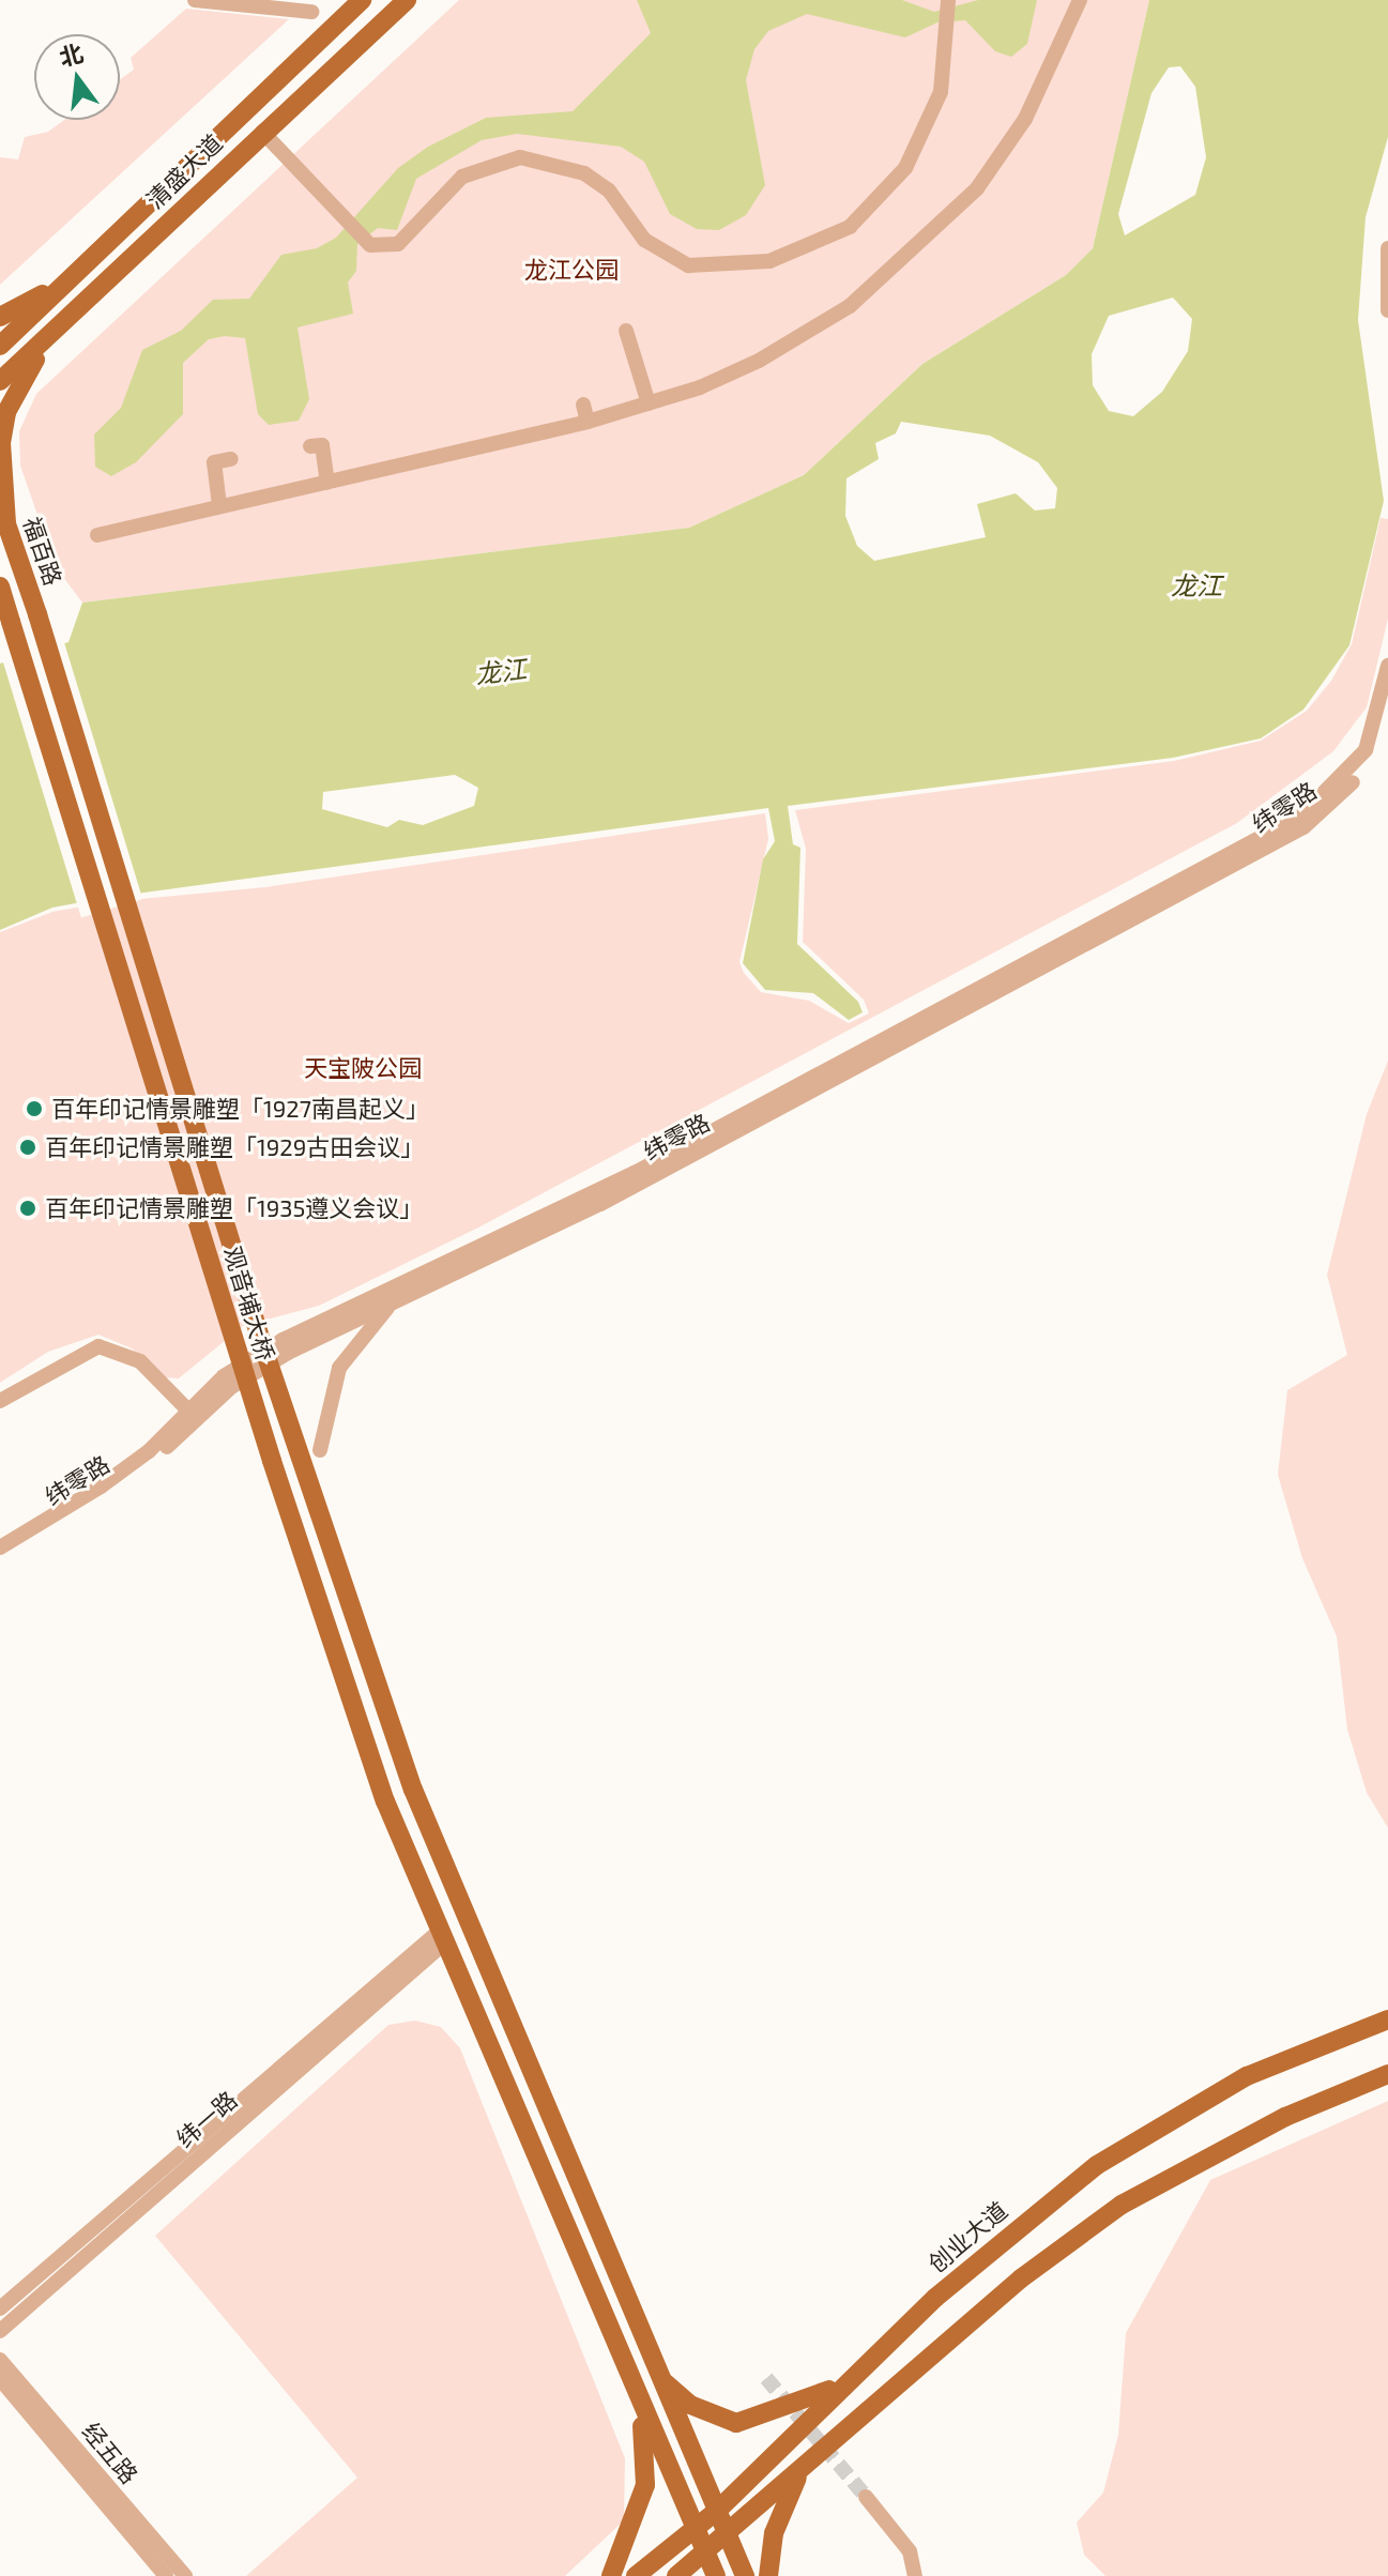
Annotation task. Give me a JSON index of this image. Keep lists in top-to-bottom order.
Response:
{
  "streets": {
    "main road": [
      "清盛大道",
      "福百路",
      "观音埔大桥",
      "创业大道"
    ],
    "street": ["纬零路", "纬一路", "经五路"]
  },
  "crossings": [
    ["清盛大道", "福百路"],
    ["福百路", "观音埔大桥"],
    ["观音埔大桥", "纬一路"],
    ["观音埔大桥", "创业大道"]
  ],
  "water": ["龙江"],
  "parks": ["龙江公园", "天宝陂公园"],
  "places": ["百年印记情景雕塑「1927南昌起义」", "百年印记情景雕塑「1929古田会议」", "百年印记情景雕塑「1935遵义会议」"],
  "north": "top"
}
